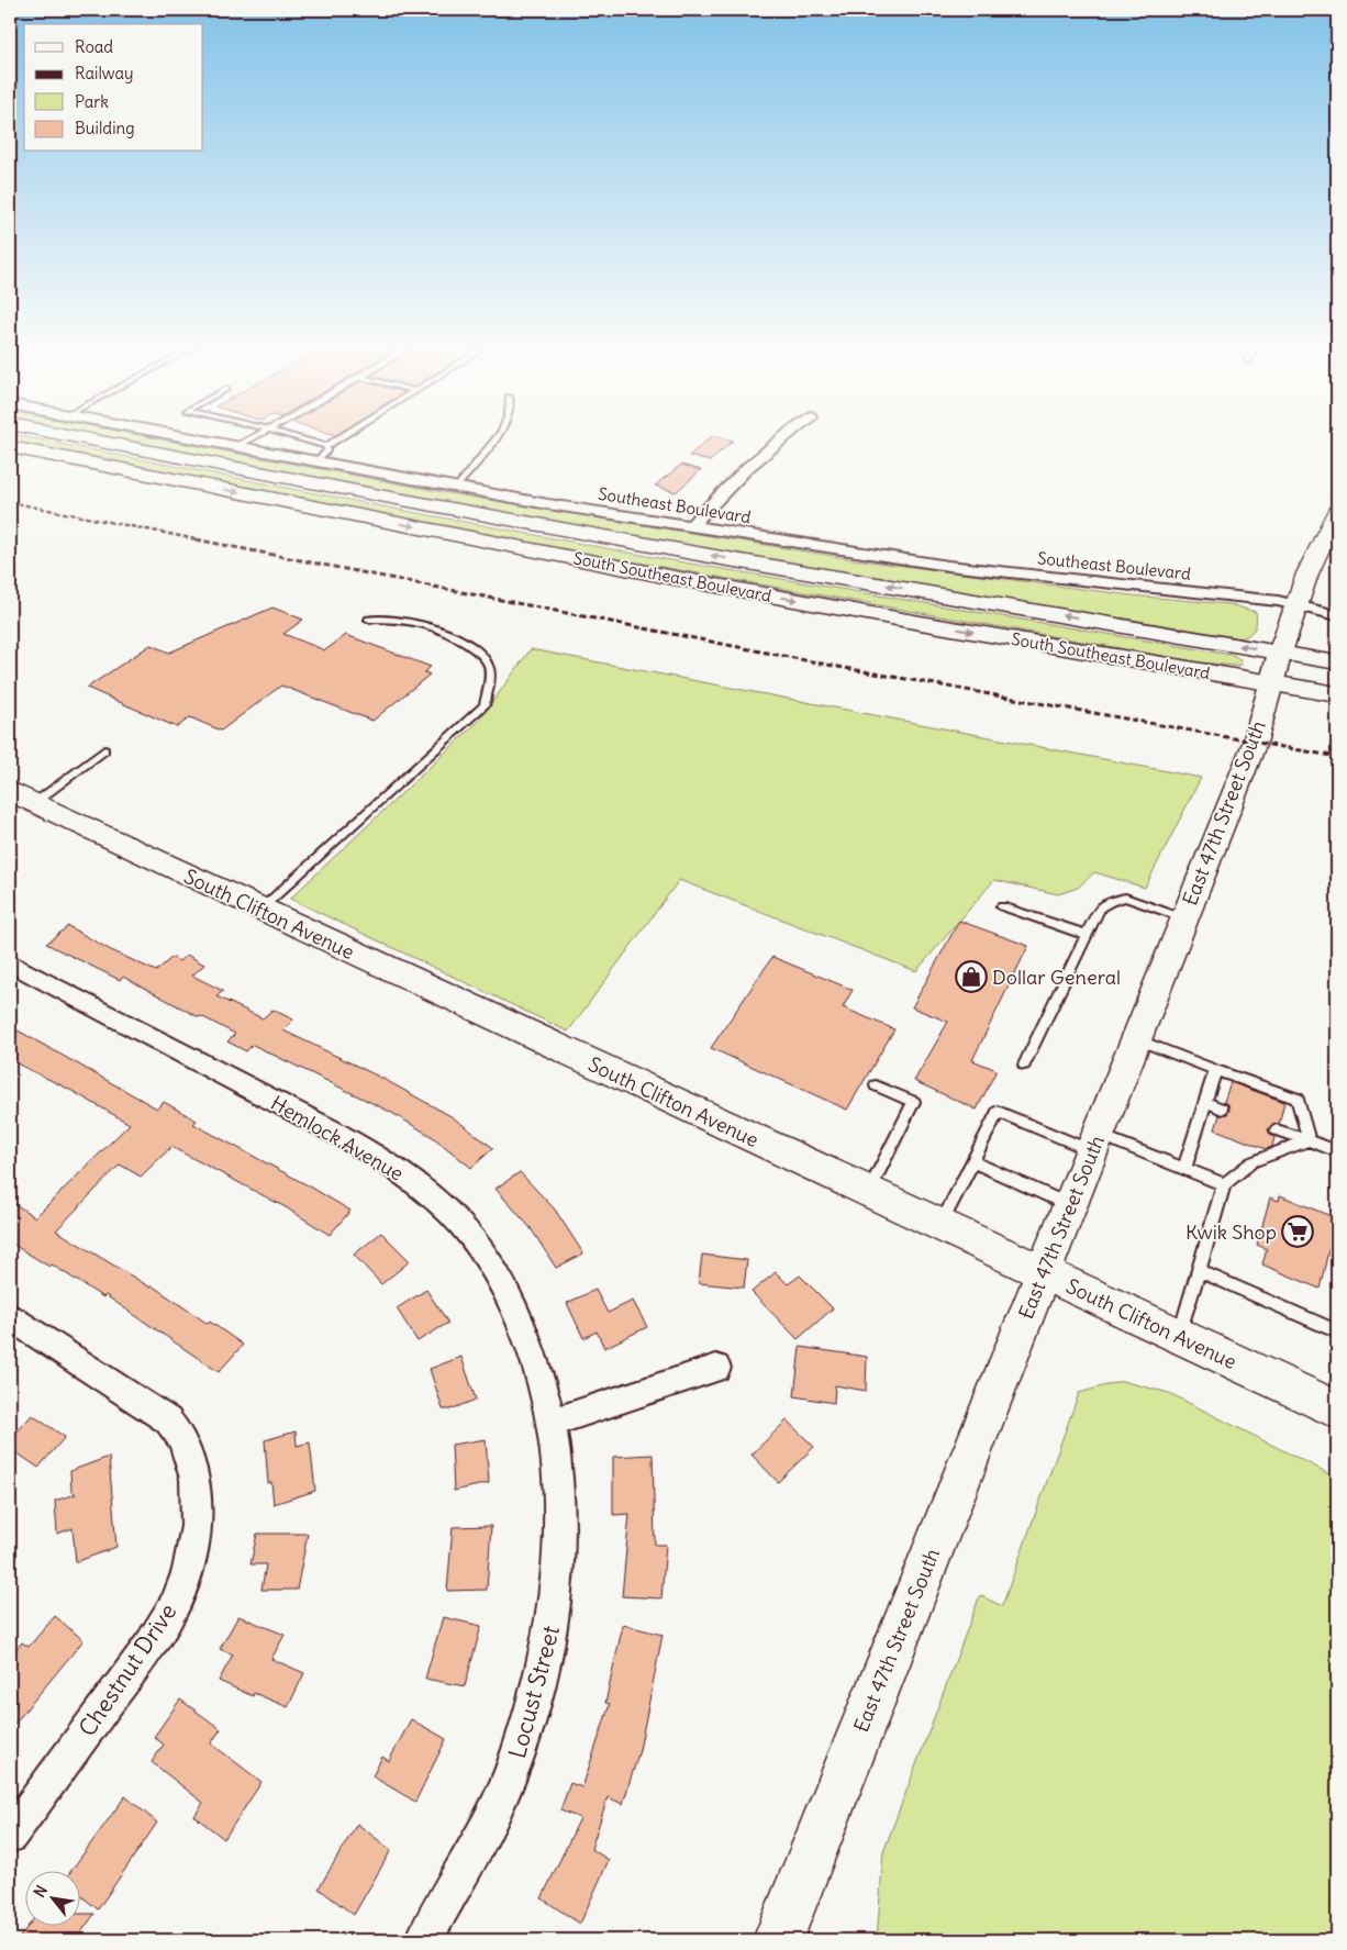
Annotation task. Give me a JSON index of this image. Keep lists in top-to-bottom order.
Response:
{
  "streets": {
    "main road": ["South Southeast Boulevard", "East 47th Street South", "South Clifton Avenue"],
    "street": [
      "Southeast Boulevard",
      "Hemlock Avenue",
      "Chestnut Drive",
      "Locust Street"
    ]
  },
  "crossings": [
    ["Southeast Boulevard", "East 47th Street South"],
    ["South Southeast Boulevard", "East 47th Street South"],
    ["East 47th Street South", "South Clifton Avenue"],
    ["Hemlock Avenue", "Locust Street"]
  ],
  "places": {
    "shop": ["Dollar General"],
    "supermarket": ["Kwik Shop"]
  },
  "legend": [
    "Road",
    "Railway",
    "Park",
    "Building"
  ],
  "north": "top left"
}
